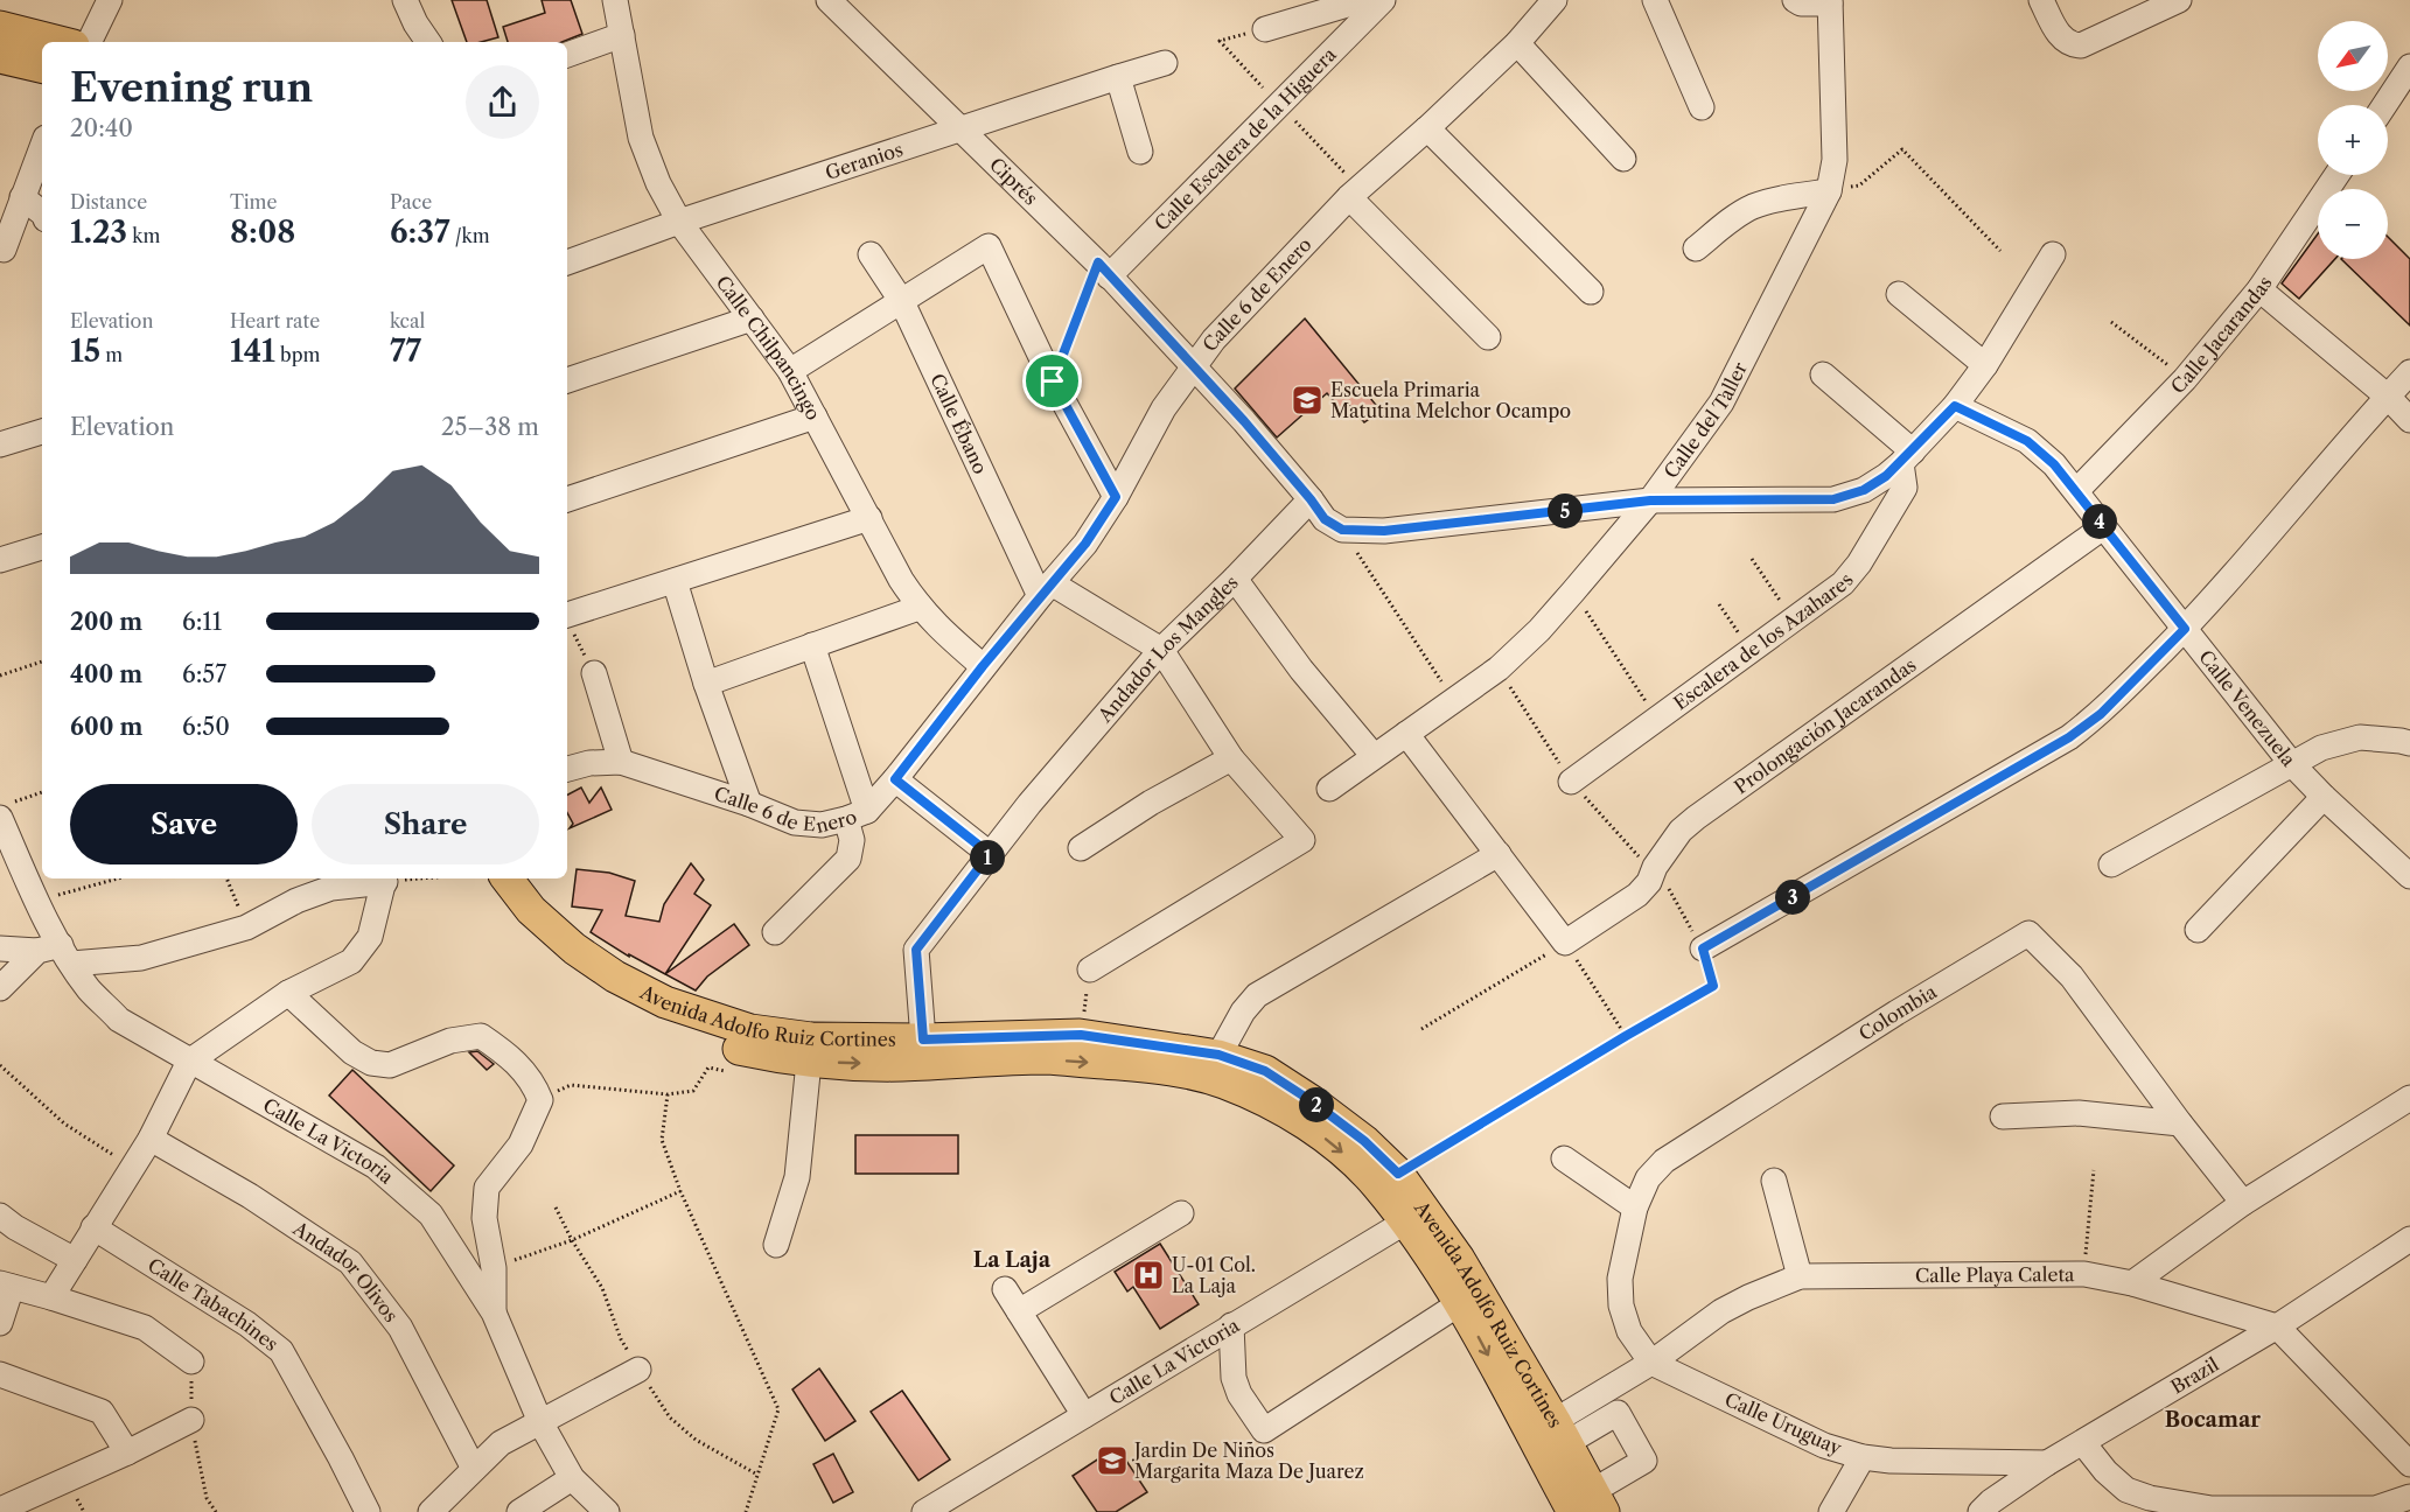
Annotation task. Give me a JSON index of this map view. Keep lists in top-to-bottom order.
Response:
{
  "streets": {
    "main road": ["Avenida Adolfo Ruiz Cortines"],
    "street": [
      "Calle Escalera de la Higuera",
      "Geranios",
      "Ciprés",
      "Calle 6 de Enero",
      "Calle Jacarandas",
      "Calle Chilpancingo",
      "Calle del Taller",
      "Calle Ébano",
      "Escalera de los Azahares",
      "Andador Los Mangles",
      "Calle Venezuela",
      "Prolongación Jacarandas",
      "Colombia",
      "Calle La Victoria",
      "Andador Olivos",
      "Calle Playa Caleta",
      "Calle Tabachines",
      "Brazil",
      "Calle Uruguay"
    ]
  },
  "crossings": [
    ["Calle Escalera de la Higuera", "Ciprés"],
    ["Geranios", "Ciprés"],
    ["Geranios", "Calle Chilpancingo"],
    ["Ciprés", "Calle 6 de Enero"],
    ["Ciprés", "Andador Los Mangles"],
    ["Calle 6 de Enero", "Calle Chilpancingo"],
    ["Calle 6 de Enero", "Calle Ébano"],
    ["Calle Jacarandas", "Calle Venezuela"],
    ["Andador Los Mangles", "Avenida Adolfo Ruiz Cortines"],
    ["Calle Venezuela", "Prolongación Jacarandas"],
    ["Avenida Adolfo Ruiz Cortines", "Calle La Victoria"],
    ["Avenida Adolfo Ruiz Cortines", "Calle Playa Caleta"],
    ["Colombia", "Calle Playa Caleta"],
    ["Colombia", "Calle Uruguay"],
    ["Calle Playa Caleta", "Brazil"],
    ["Calle Playa Caleta", "Calle Uruguay"],
    ["Brazil", "Calle Uruguay"]
  ],
  "districts": ["La Laja", "Bocamar"],
  "places": {
    "school or university": ["Escuela Primaria Matutina Melchor Ocampo", "Jardin De Niños Margarita Maza De Juarez"],
    "hospital": ["U-01 Col. La Laja"]
  },
  "north": "bottom left",
  "page": {
    "map_buttons": ["+", "−"],
    "heading": ["Evening run", "20:40"],
    "stats": [
      ["Distance", "1.23 km"],
      ["Time", "8:08"],
      ["Pace", "6:37 /km"],
      ["Elevation", "15 m"],
      ["Heart rate", "141 bpm"],
      ["kcal", "77"]
    ],
    "chart": ["Elevation", "25–38 m"],
    "pins": [
      "5",
      "4",
      "1",
      "3",
      "2"
    ],
    "list": [
      {
        "name": "200 m",
        "note": "6:11"
      },
      {
        "name": "400 m",
        "note": "6:57"
      },
      {
        "name": "600 m",
        "note": "6:50"
      }
    ],
    "buttons": ["Save", "Share"]
  }
}
